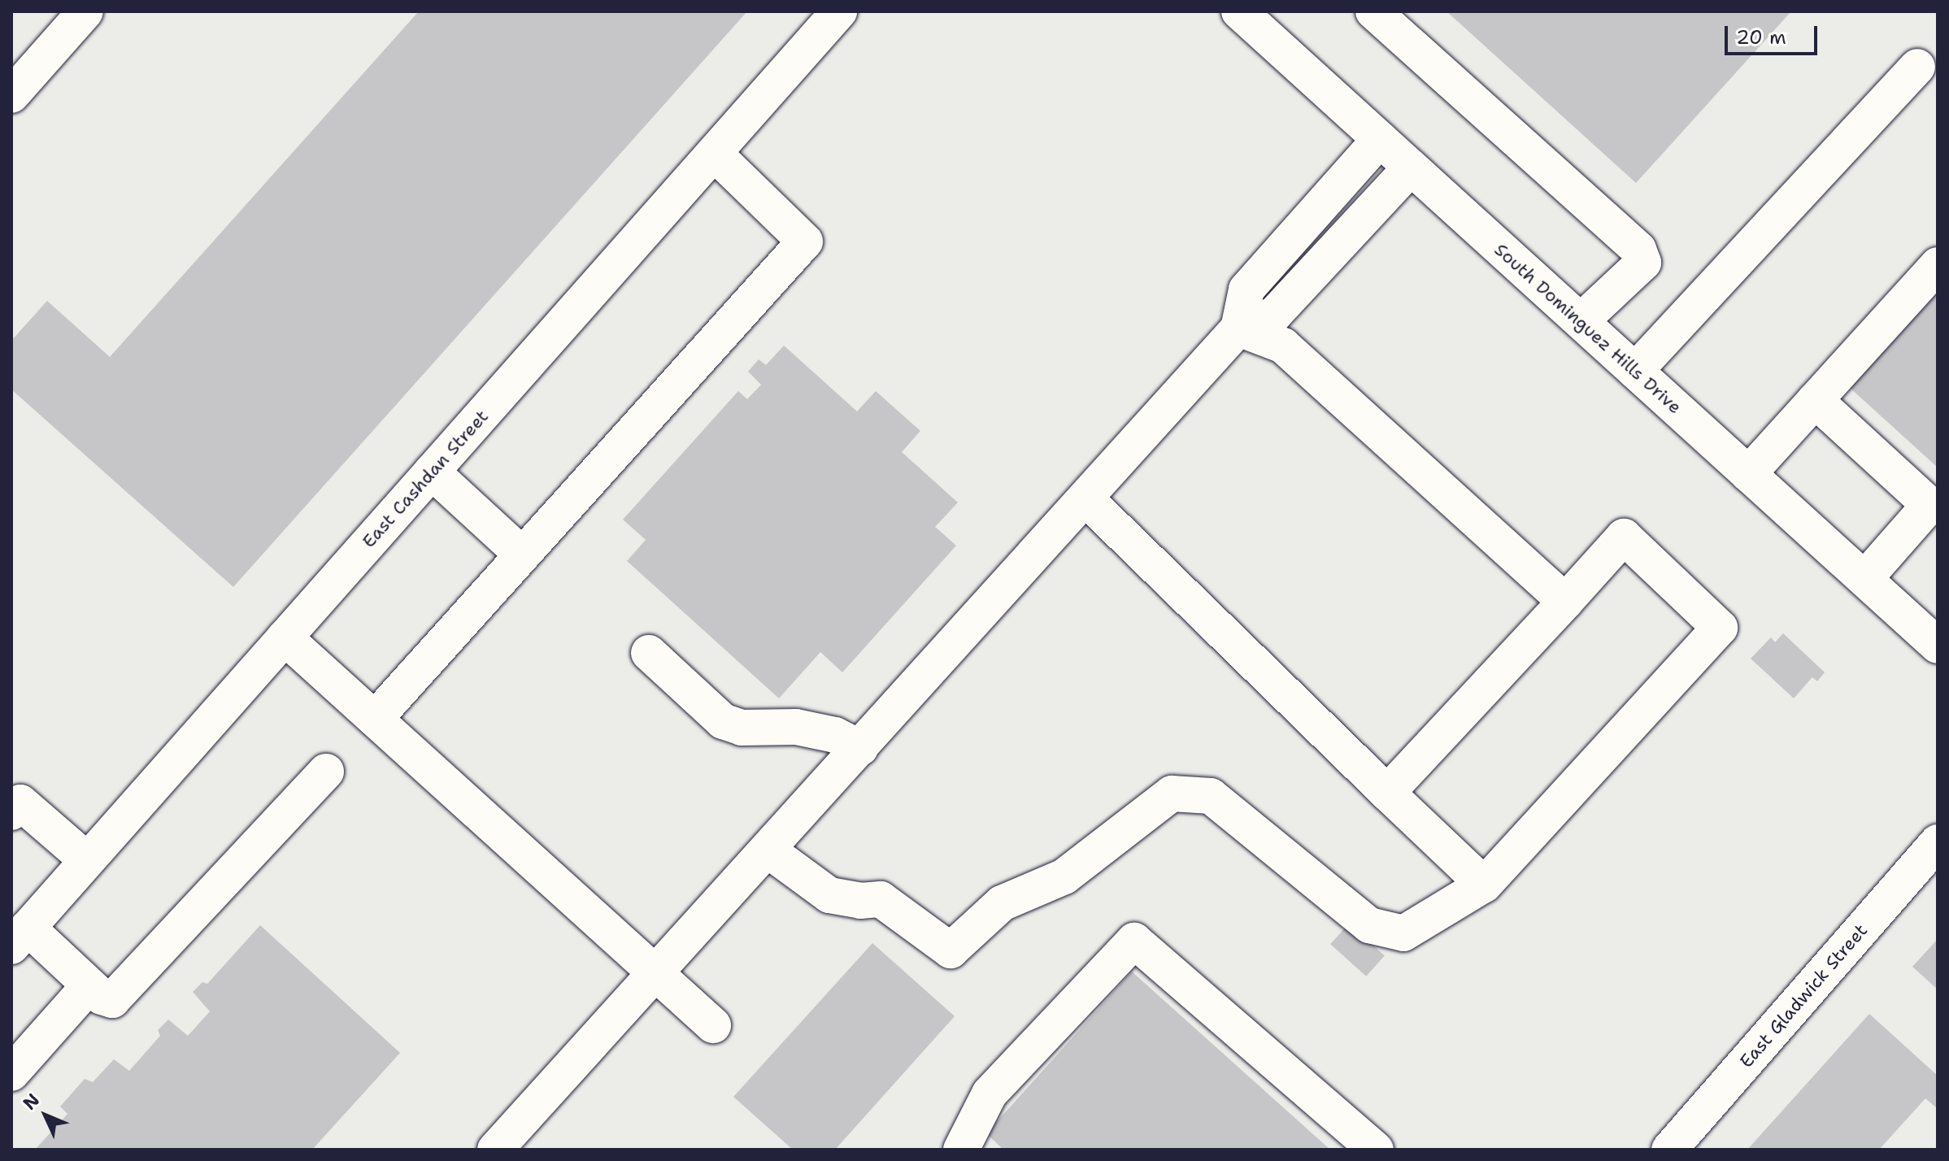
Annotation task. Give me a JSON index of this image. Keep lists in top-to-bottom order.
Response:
{
  "streets": {
    "street": ["South Dominguez Hills Drive", "East Cashdan Street", "East Gladwick Street"]
  },
  "scale_bar": "20 m",
  "north": "top left"
}
